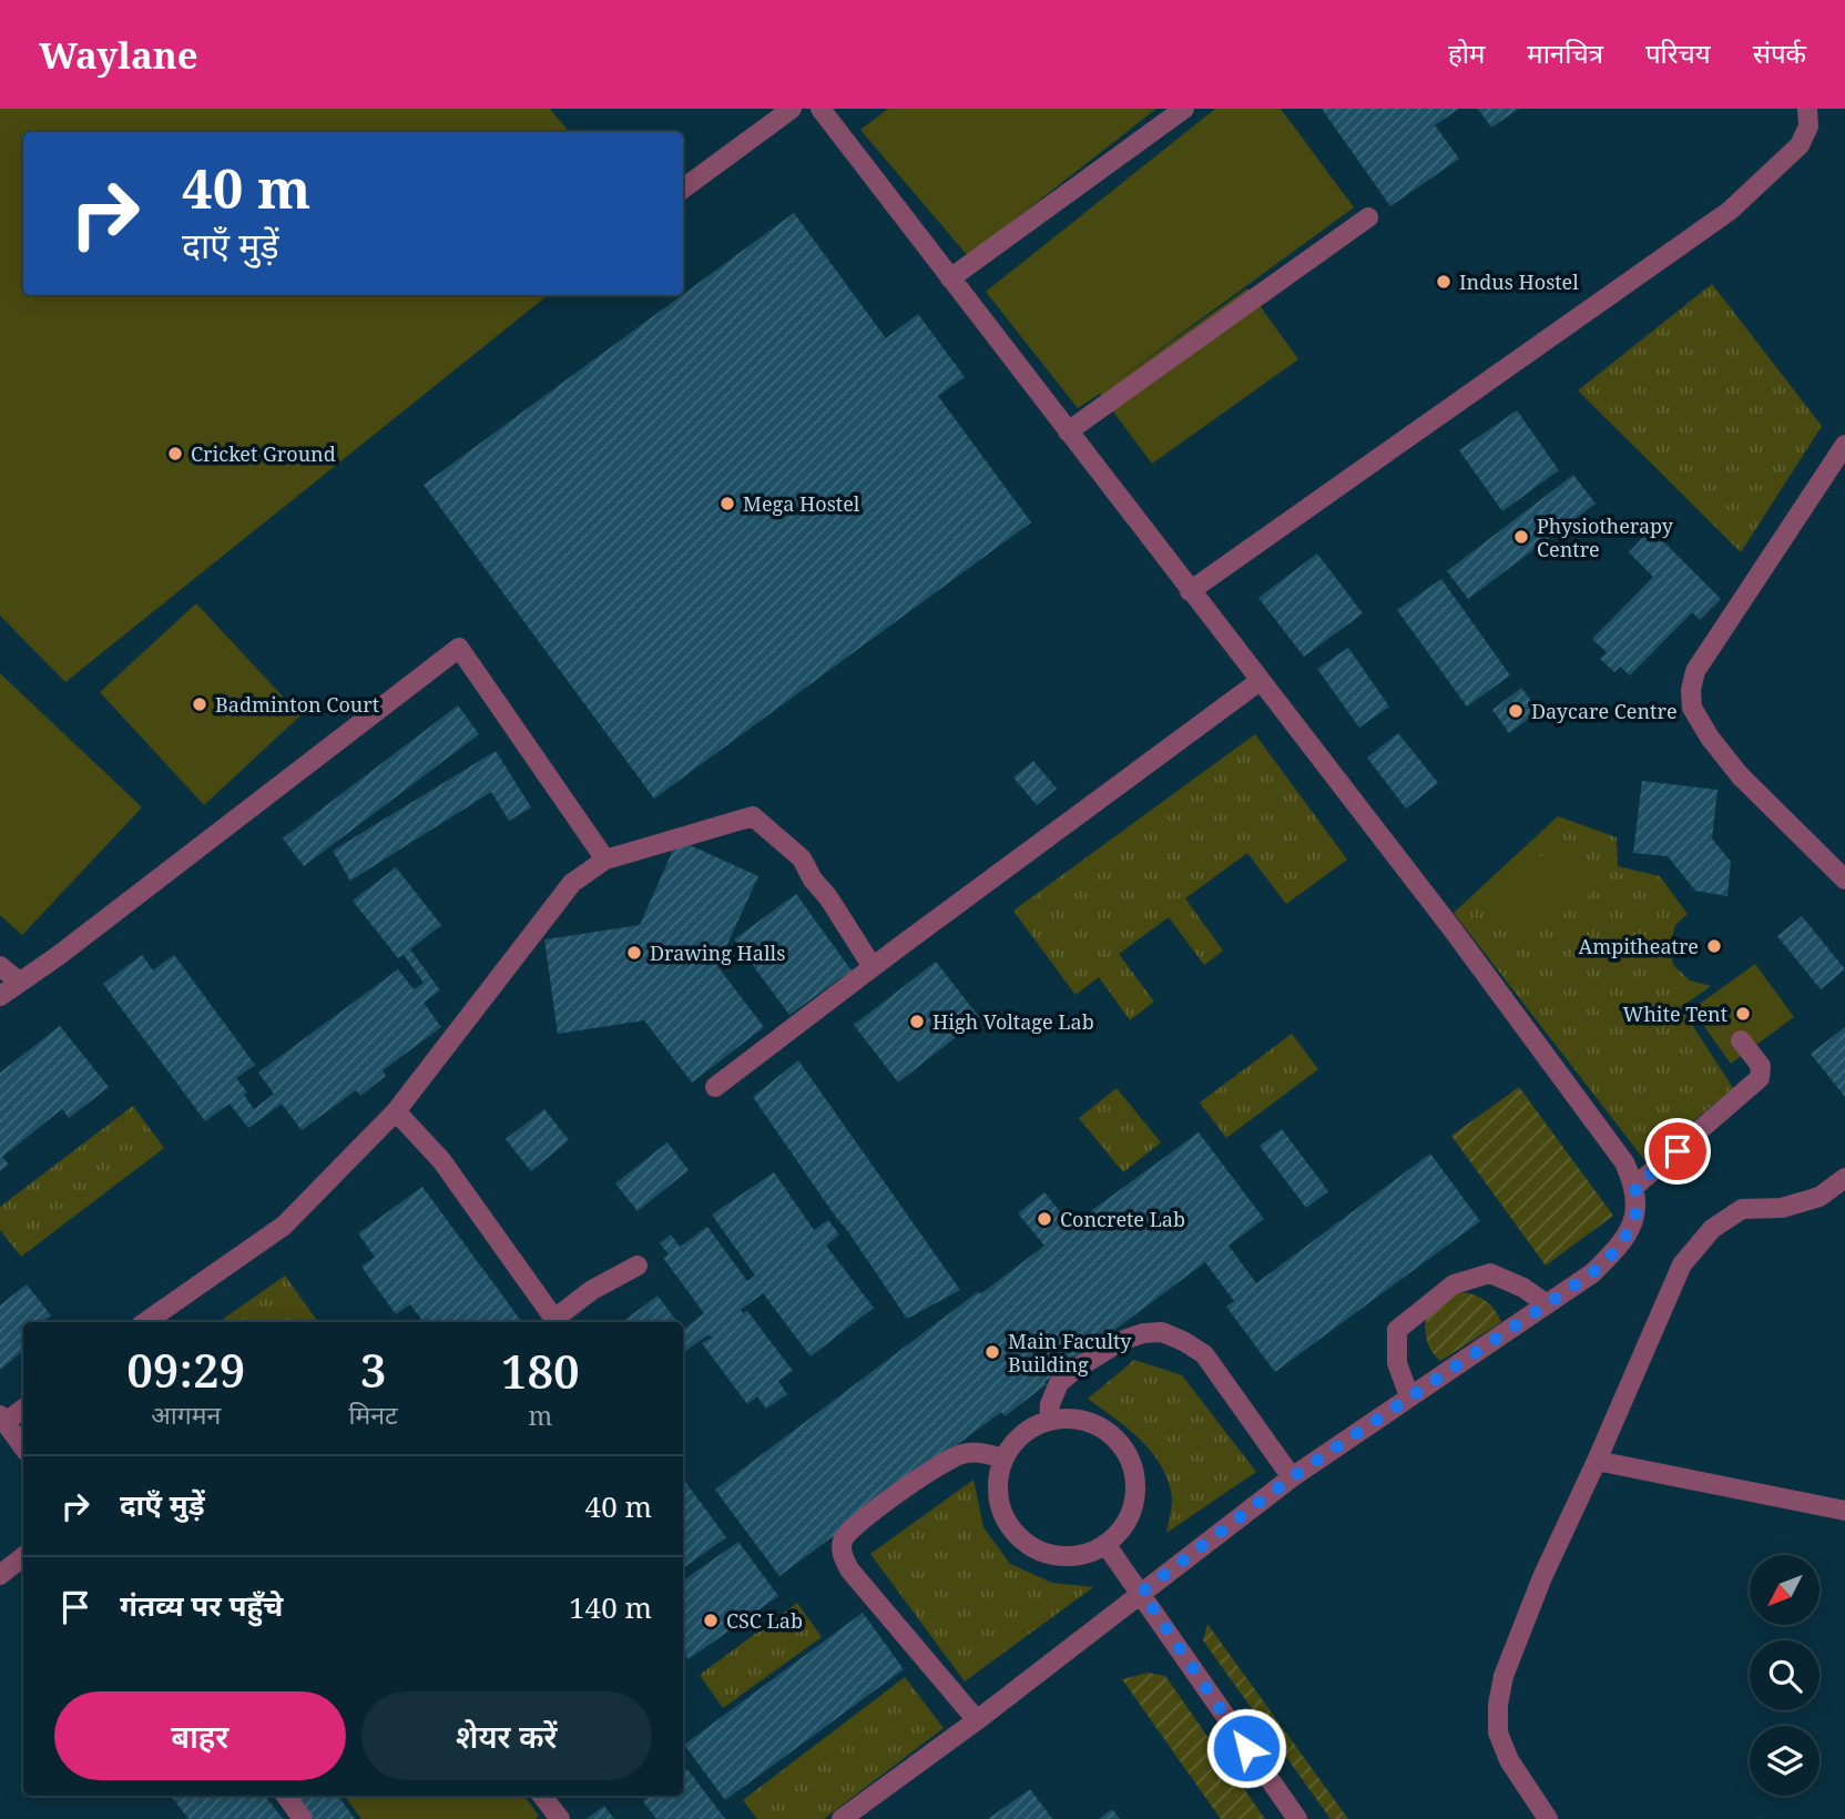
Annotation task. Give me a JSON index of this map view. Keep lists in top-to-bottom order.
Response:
{
  "places": [
    "Indus Hostel",
    "Cricket Ground",
    "Mega Hostel",
    "Physiotherapy Centre",
    "Badminton Court",
    "Daycare Centre",
    "Ampitheatre",
    "Drawing Halls",
    "White Tent",
    "High Voltage Lab",
    "Concrete Lab",
    "Main Faculty Building",
    "CSC Lab"
  ],
  "north": "bottom left",
  "page": {
    "header": "Waylane",
    "nav": [
      "होम",
      "मानचित्र",
      "परिचय",
      "संपर्क"
    ],
    "turn": ["40 m", "दाएँ मुड़ें"],
    "eta": [
      "09:29",
      "आगमन",
      "3",
      "मिनट",
      "180",
      "m"
    ],
    "list": [
      {
        "name": "दाएँ मुड़ें",
        "value": "40 m"
      },
      {
        "name": "गंतव्य पर पहुँचे",
        "value": "140 m"
      }
    ],
    "buttons": ["बाहर", "शेयर करें"]
  }
}
